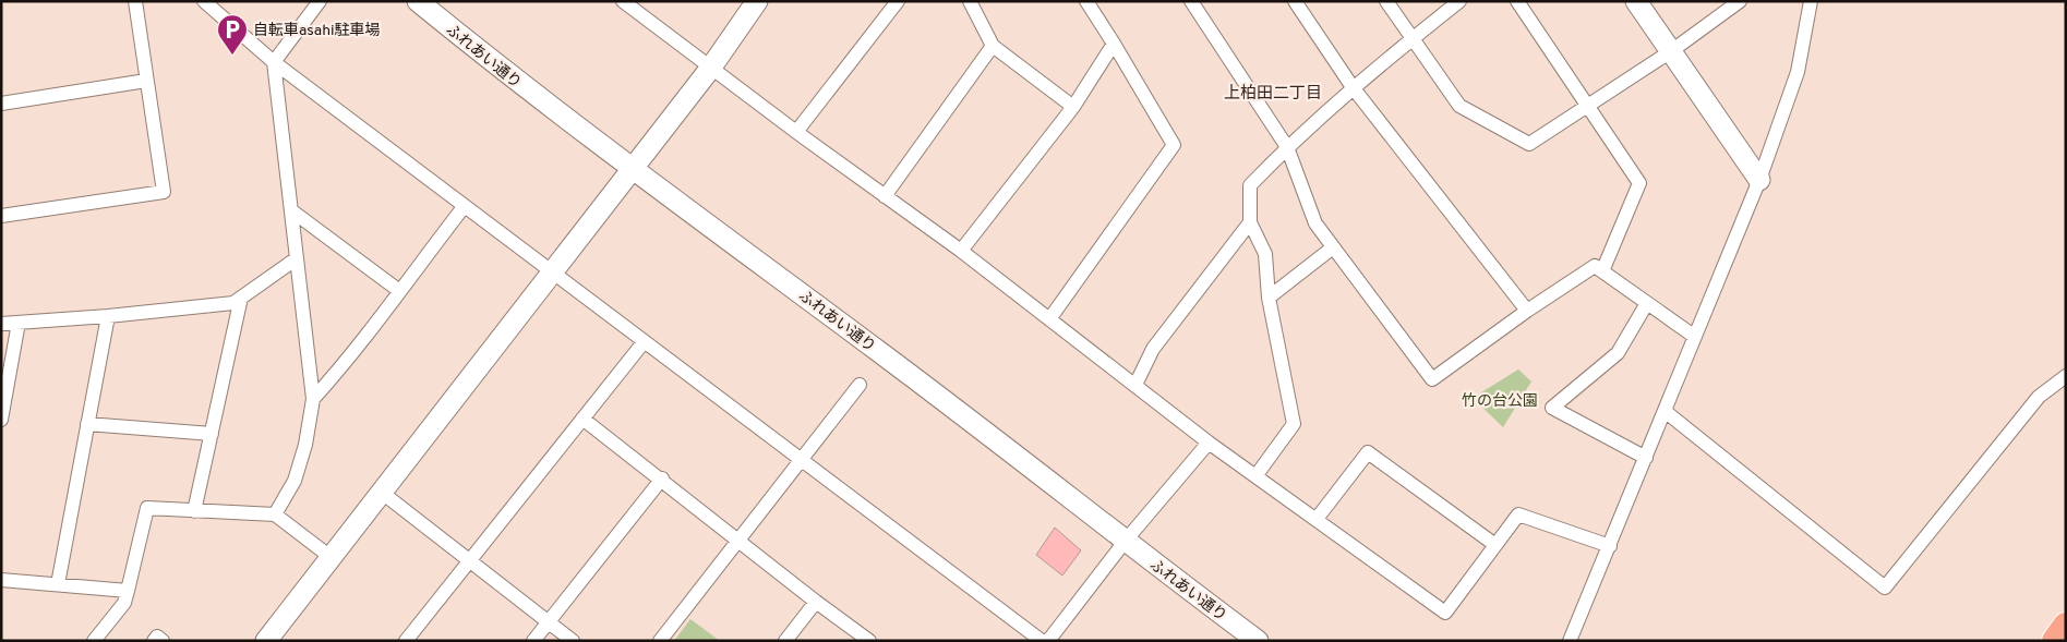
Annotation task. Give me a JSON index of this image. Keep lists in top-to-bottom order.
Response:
{
  "streets": {
    "street": ["ふれあい通り"]
  },
  "districts": ["上柏田二丁目"],
  "parks": ["竹の台公園"],
  "places": {
    "parking": ["自転車asahi駐車場"]
  }
}
